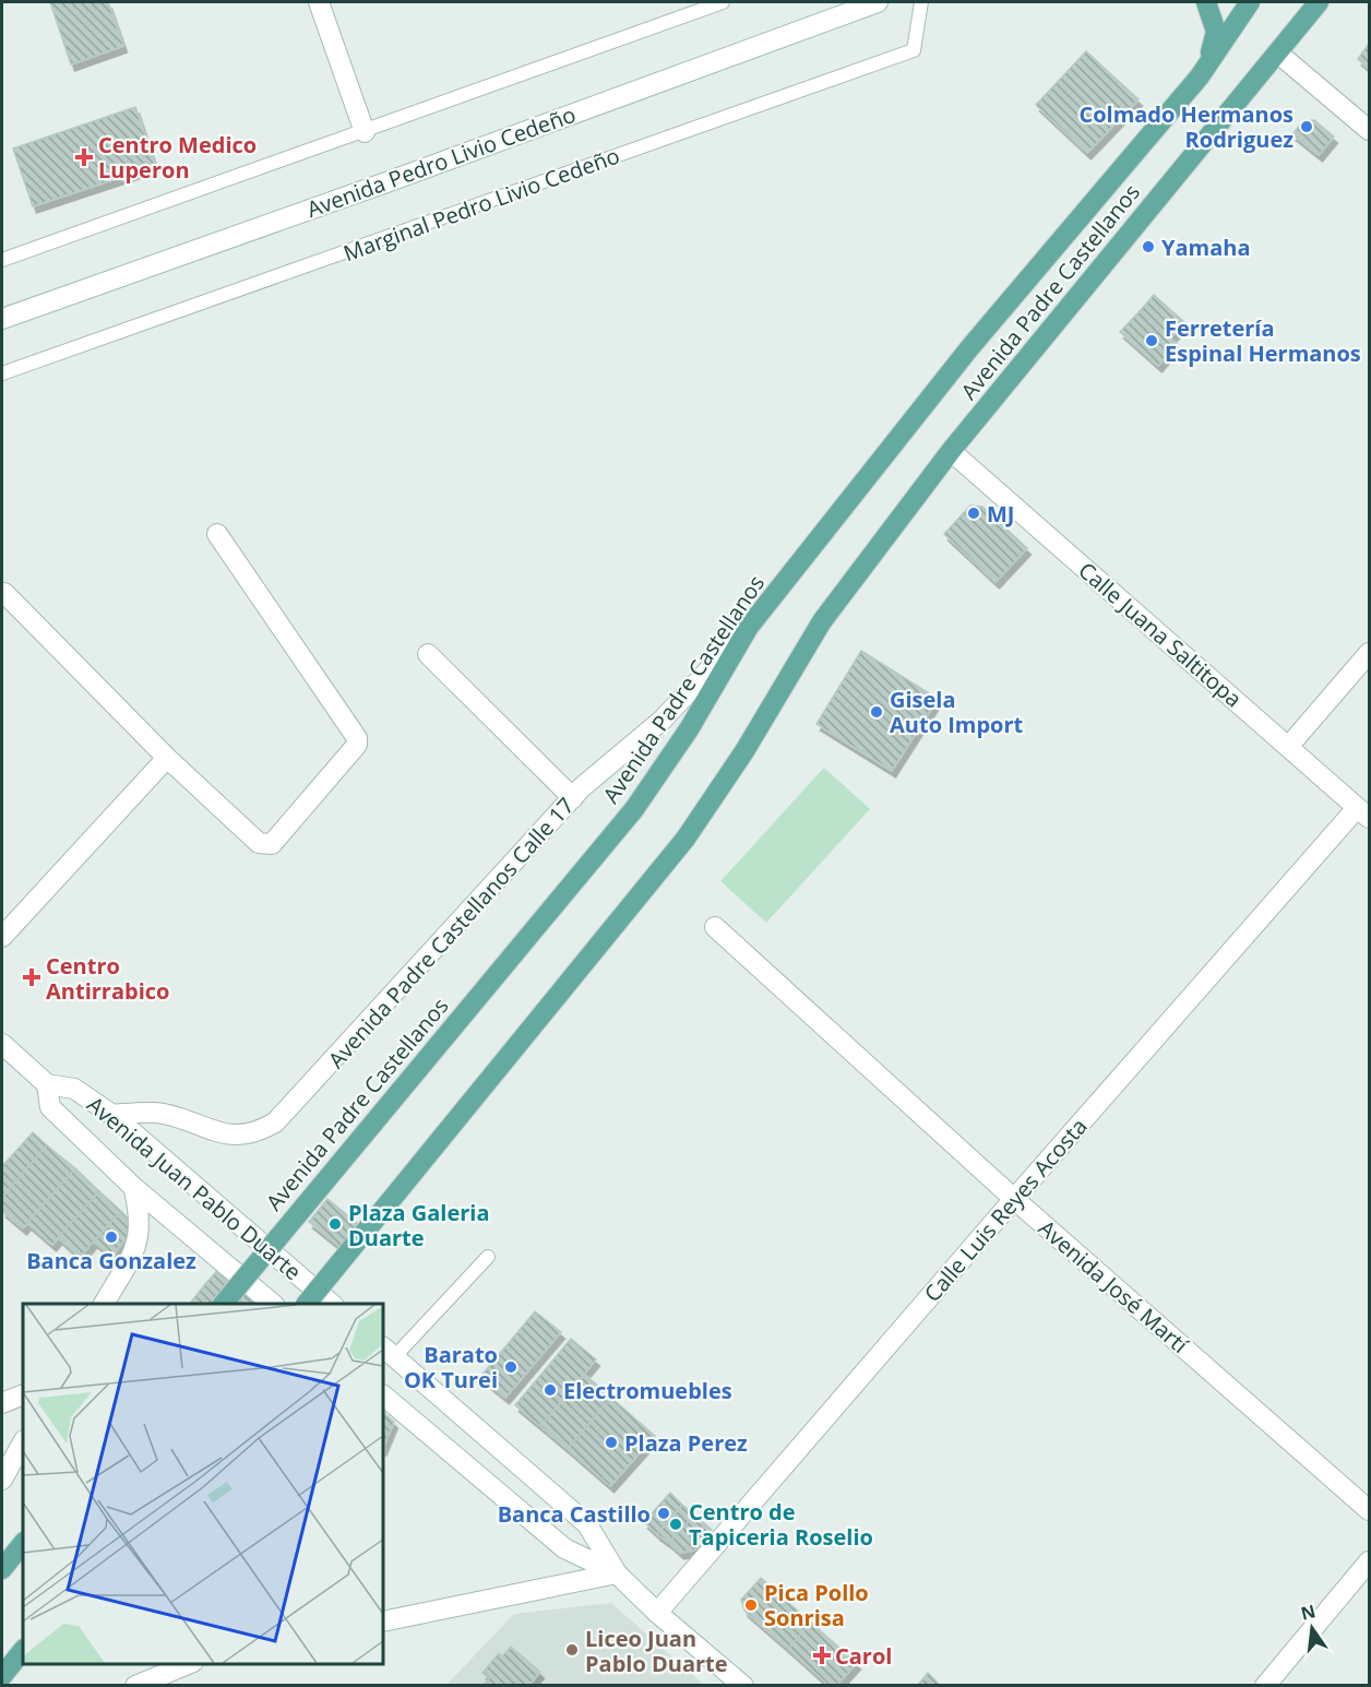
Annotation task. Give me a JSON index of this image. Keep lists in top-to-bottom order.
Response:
{
  "streets": {
    "main road": ["Avenida Padre Castellanos"],
    "street": [
      "Avenida Pedro Livio Cedeño",
      "Calle Juana Saltitopa",
      "Avenida Padre Castellanos Calle 17",
      "Avenida Juan Pablo Duarte",
      "Calle Luis Reyes Acosta",
      "Avenida José Martí"
    ],
    "lane": ["Marginal Pedro Livio Cedeño"]
  },
  "crossings": [
    ["Avenida Padre Castellanos", "Calle Juana Saltitopa"],
    ["Avenida Padre Castellanos", "Avenida Padre Castellanos Calle 17"],
    ["Calle Juana Saltitopa", "Calle Luis Reyes Acosta"],
    ["Avenida Padre Castellanos Calle 17", "Avenida Juan Pablo Duarte"],
    ["Calle Luis Reyes Acosta", "Avenida José Martí"]
  ],
  "places": {
    "other": [
      "Colmado Hermanos Rodriguez",
      "Yamaha",
      "Ferretería Espinal Hermanos",
      "MJ",
      "Gisela Auto Import",
      "Plaza Galeria Duarte",
      "Banca Gonzalez",
      "Barato OK Turei",
      "Electromuebles",
      "Plaza Perez",
      "Banca Castillo",
      "Centro de Tapiceria Roselio",
      "Pica Pollo Sonrisa",
      "Liceo Juan Pablo Duarte"
    ],
    "health": ["Centro Medico Luperon", "Centro Antirrabico", "Carol"]
  },
  "north": "top"
}
